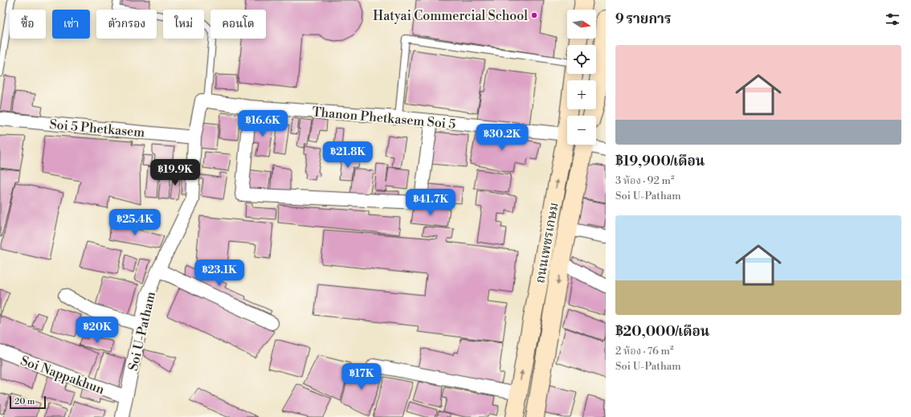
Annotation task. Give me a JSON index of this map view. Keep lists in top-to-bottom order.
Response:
{
  "streets": {
    "main road": ["ถนนเพชรเกษม"],
    "street": [
      "Thanon Phetkasem Soi 5",
      "Soi 5 Phetkasem",
      "Soi U-Patham",
      "Soi Nappakhun"
    ]
  },
  "crossings": [
    ["Thanon Phetkasem Soi 5", "ถนนเพชรเกษม"],
    ["Soi 5 Phetkasem", "Soi U-Patham"],
    ["Soi U-Patham", "Soi Nappakhun"]
  ],
  "places": ["Hatyai Commercial School"],
  "scale_bar": "20 m",
  "north": "right",
  "page": {
    "heading": "9 รายการ",
    "map_buttons": ["+", "−"],
    "chip": [
      "ซื้อ",
      "เช่า",
      "ตัวกรอง",
      "ใหม่",
      "คอนโด"
    ],
    "list": [
      {
        "name": "฿19,900/เดือน",
        "note": "3 ห้อง · 92 m² · Soi U-Patham"
      },
      {
        "name": "฿20,000/เดือน",
        "note": "2 ห้อง · 76 m² · Soi U-Patham"
      }
    ],
    "price": [
      "฿16.6K",
      "฿30.2K",
      "฿21.8K",
      "฿19.9K",
      "฿41.7K",
      "฿25.4K",
      "฿23.1K",
      "฿20K",
      "฿17K"
    ],
    "scale": "20 m"
  }
}
